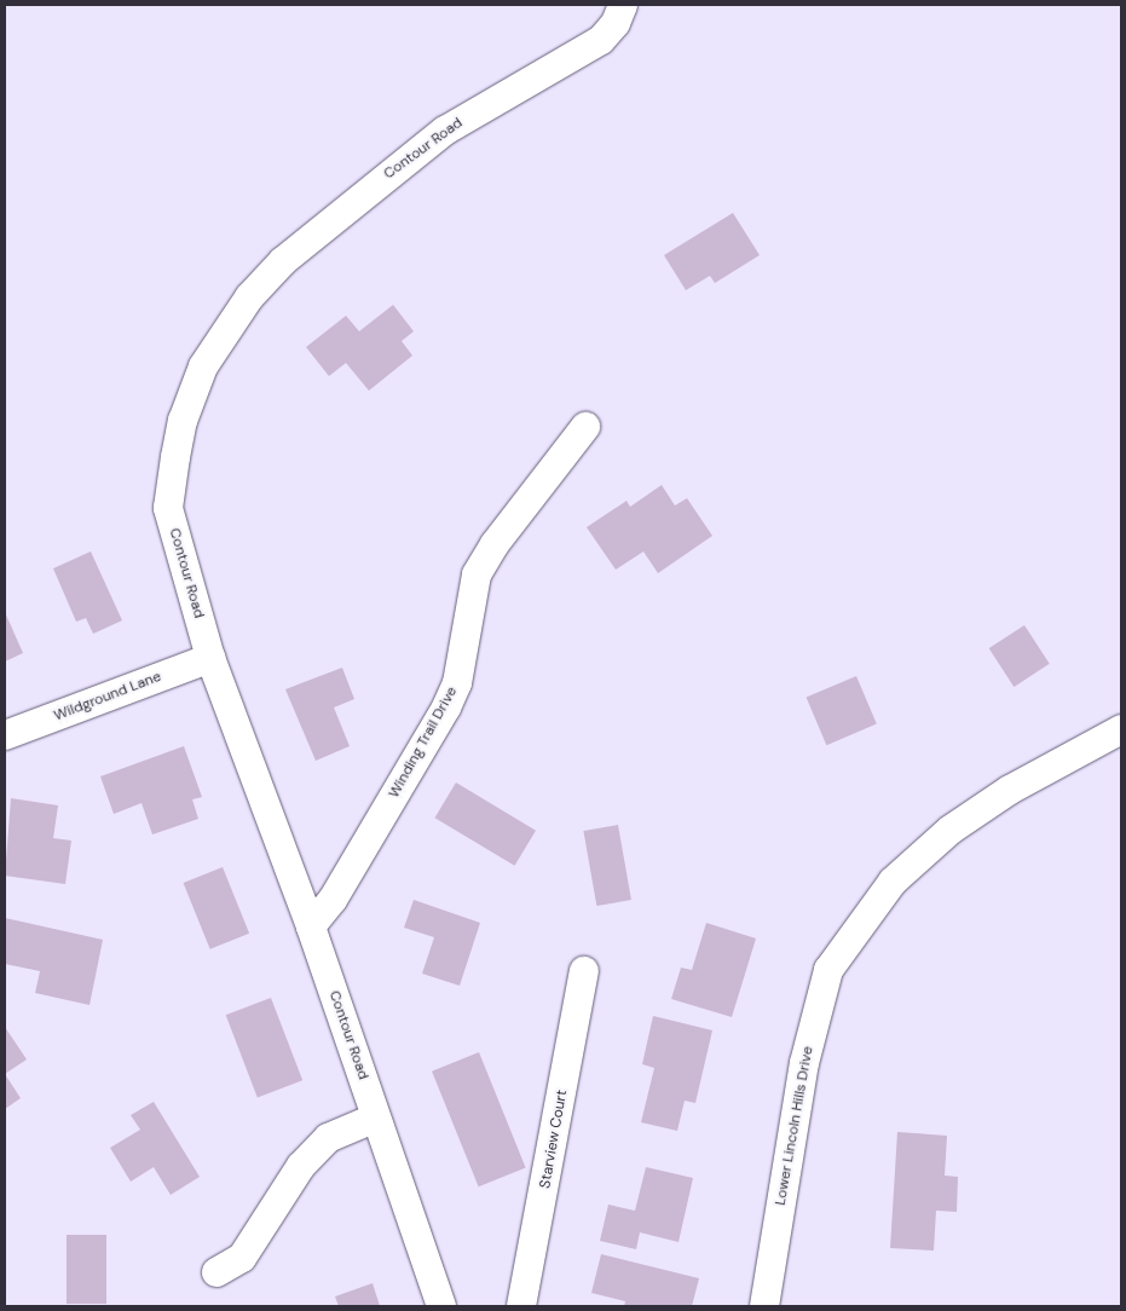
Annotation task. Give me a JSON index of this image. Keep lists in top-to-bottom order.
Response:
{
  "streets": {
    "street": [
      "Contour Road",
      "Wildground Lane",
      "Winding Trail Drive",
      "Lower Lincoln Hills Drive",
      "Starview Court"
    ]
  },
  "crossings": [
    ["Contour Road", "Wildground Lane"],
    ["Contour Road", "Winding Trail Drive"]
  ]
}
